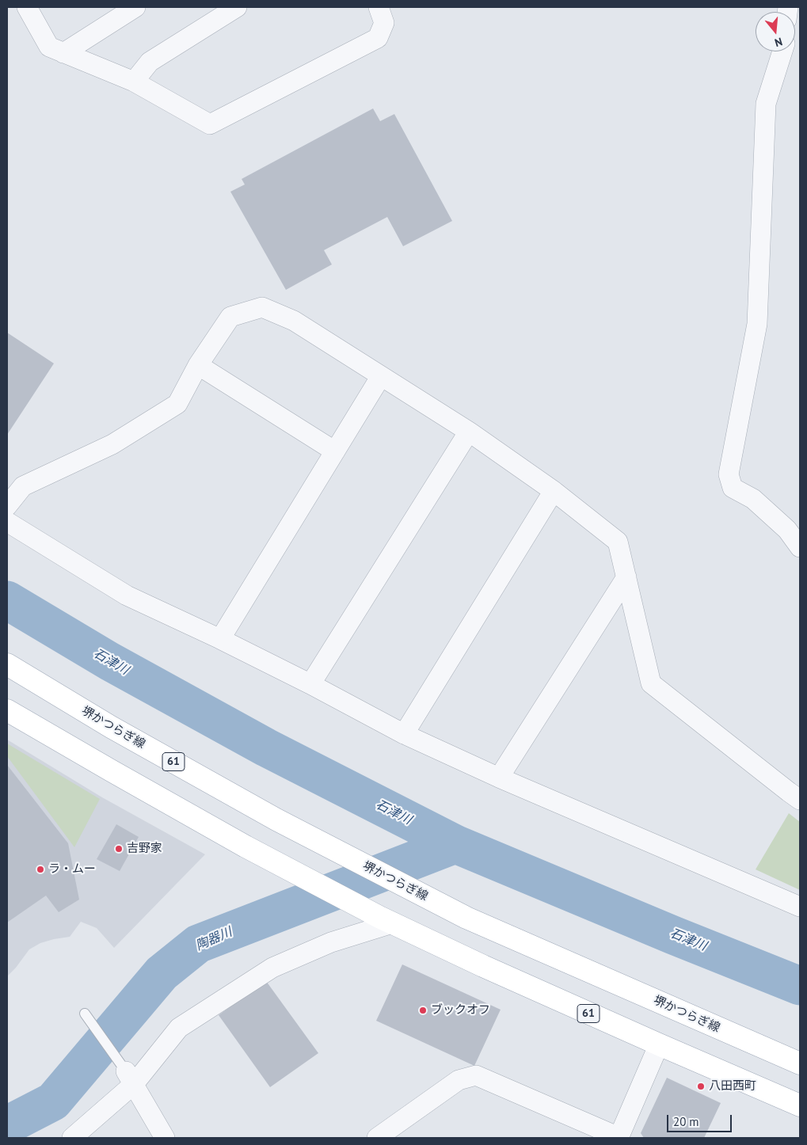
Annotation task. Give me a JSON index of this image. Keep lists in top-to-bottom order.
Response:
{
  "streets": {
    "main road": ["堺かつらぎ線", "61"]
  },
  "water": ["石津川", "陶器川"],
  "places": [
    "吉野家",
    "ラ・ムー",
    "ブックオフ",
    "八田西町"
  ],
  "scale_bar": "20 m",
  "north": "bottom"
}
